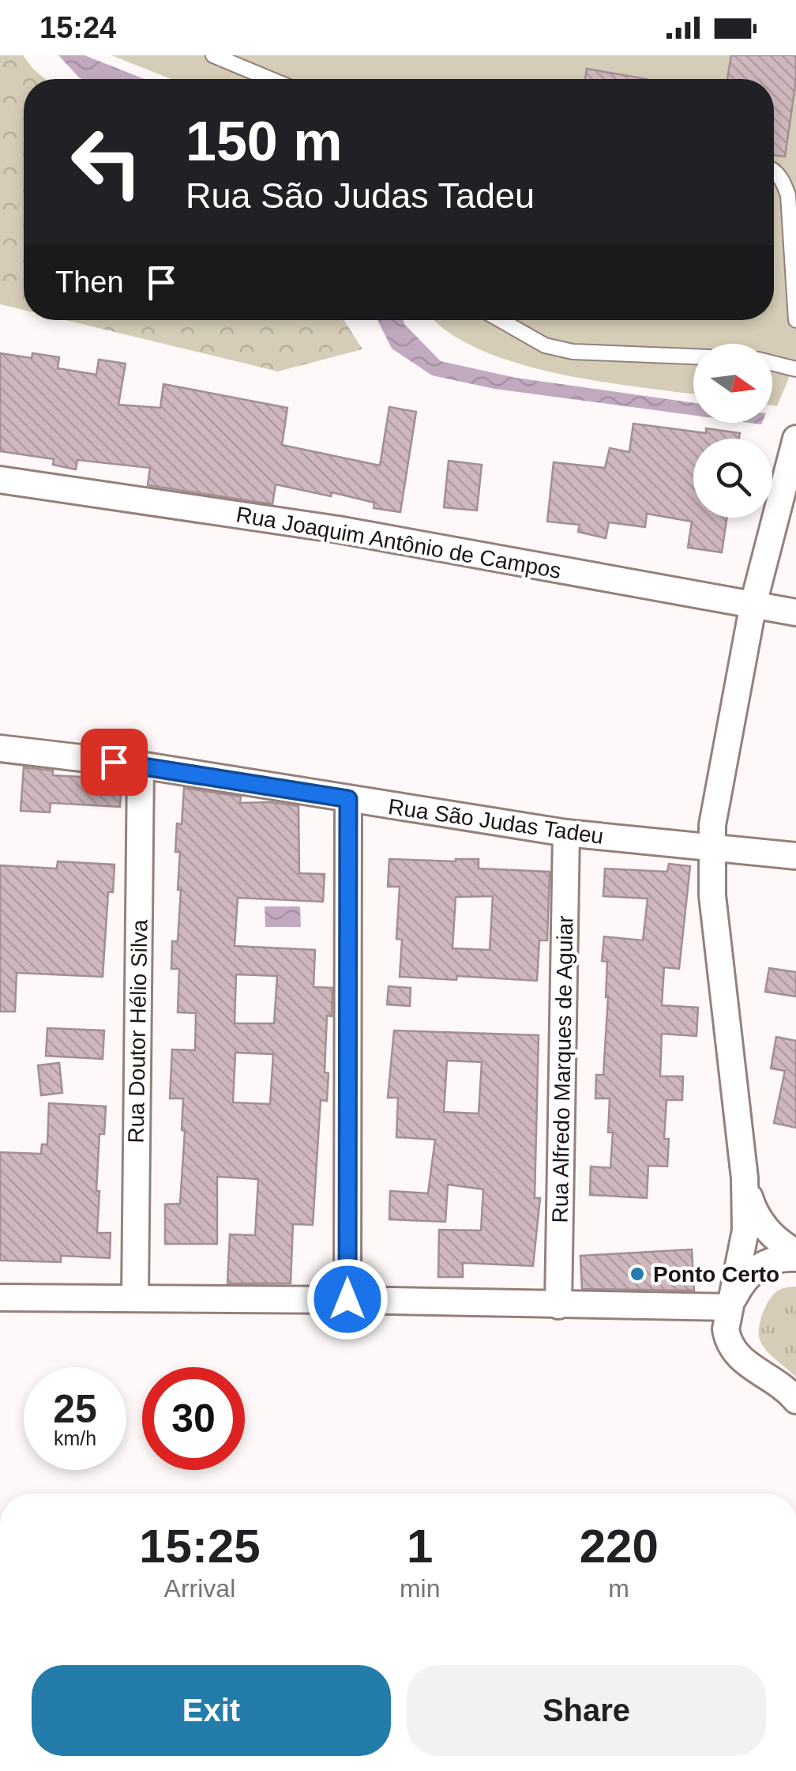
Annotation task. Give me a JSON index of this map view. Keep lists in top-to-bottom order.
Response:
{
  "streets": {
    "street": [
      "Rua Joaquim Antônio de Campos",
      "Rua São Judas Tadeu",
      "Rua Doutor Hélio Silva",
      "Rua Alfredo Marques de Aguiar"
    ]
  },
  "crossings": [
    ["Rua São Judas Tadeu", "Rua Doutor Hélio Silva"],
    ["Rua São Judas Tadeu", "Rua Alfredo Marques de Aguiar"]
  ],
  "places": ["Ponto Certo"],
  "north": "right",
  "page": {
    "status": "15:24",
    "turn": ["150 m", "Rua São Judas Tadeu"],
    "then": "Then",
    "speed": "25 km/h",
    "limit": "30",
    "eta": [
      "15:25",
      "Arrival",
      "1",
      "min",
      "220",
      "m"
    ],
    "buttons": ["Exit", "Share"]
  }
}
